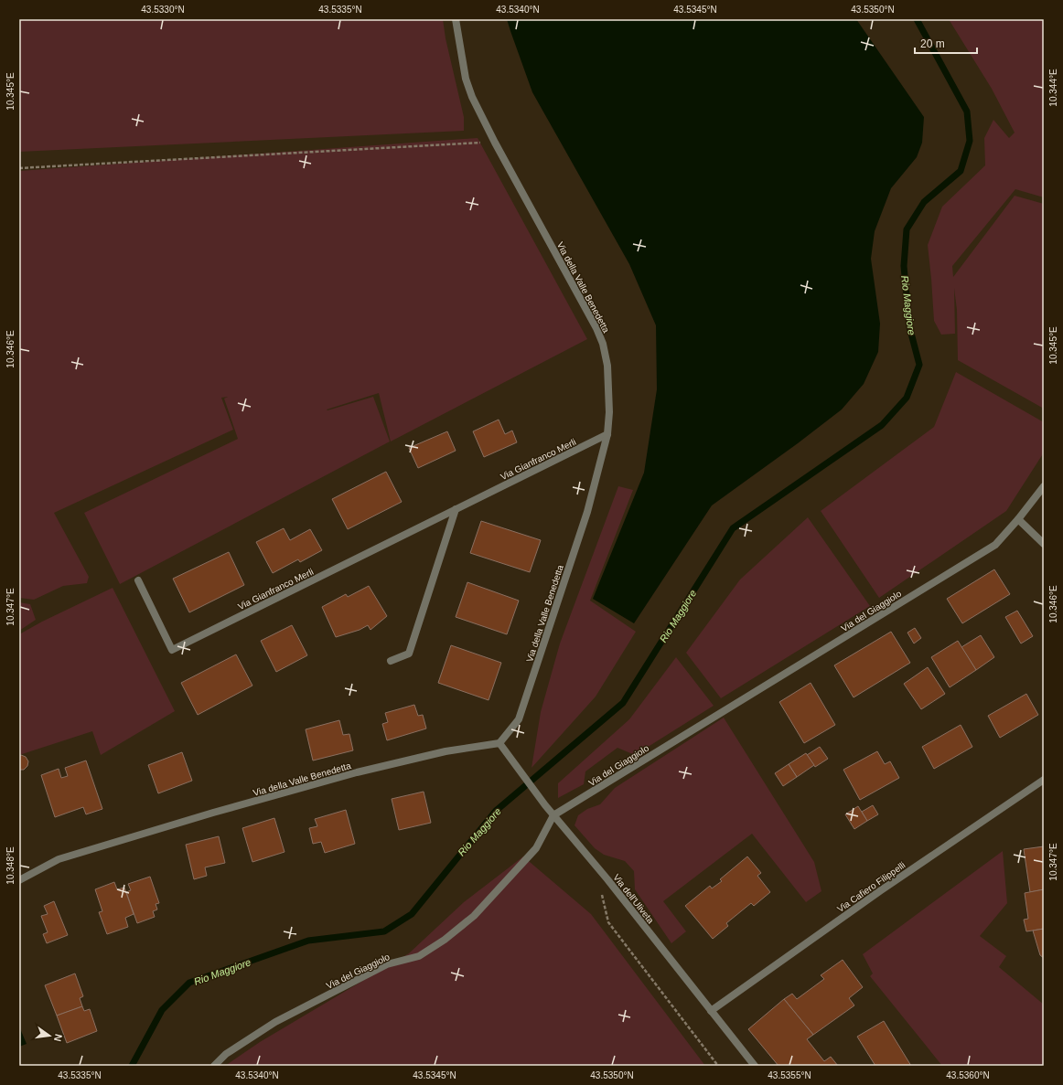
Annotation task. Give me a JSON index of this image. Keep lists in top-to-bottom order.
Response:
{
  "streets": {
    "street": [
      "Via della Valle Benedetta",
      "Via Gianfranco Merli",
      "Via del Giaggiolo",
      "Via Cafiero Filippelli",
      "Via dell'Uliveta"
    ]
  },
  "crossings": [
    ["Via della Valle Benedetta", "Via Gianfranco Merli"],
    ["Via della Valle Benedetta", "Via dell'Uliveta"],
    ["Via del Giaggiolo", "Via dell'Uliveta"],
    ["Via Cafiero Filippelli", "Via dell'Uliveta"]
  ],
  "water": ["Rio Maggiore"],
  "scale_bar": "20 m",
  "north": "right",
  "coordinates": [
    "43.5330°N",
    "43.5335°N",
    "43.5340°N",
    "43.5345°N",
    "43.5350°N",
    "10.344°E",
    "10.345°E",
    "10.346°E",
    "10.347°E",
    "10.348°E",
    "43.5355°N",
    "43.5360°N"
  ]
}
